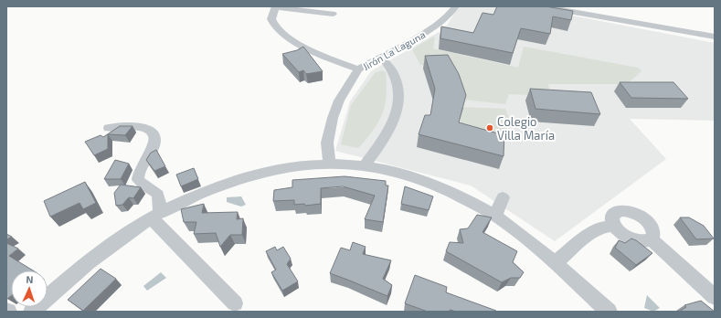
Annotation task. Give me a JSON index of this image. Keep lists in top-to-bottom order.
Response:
{
  "streets": {
    "street": ["Jirón La Laguna"]
  },
  "places": ["Colegio Villa María"],
  "north": "top"
}
